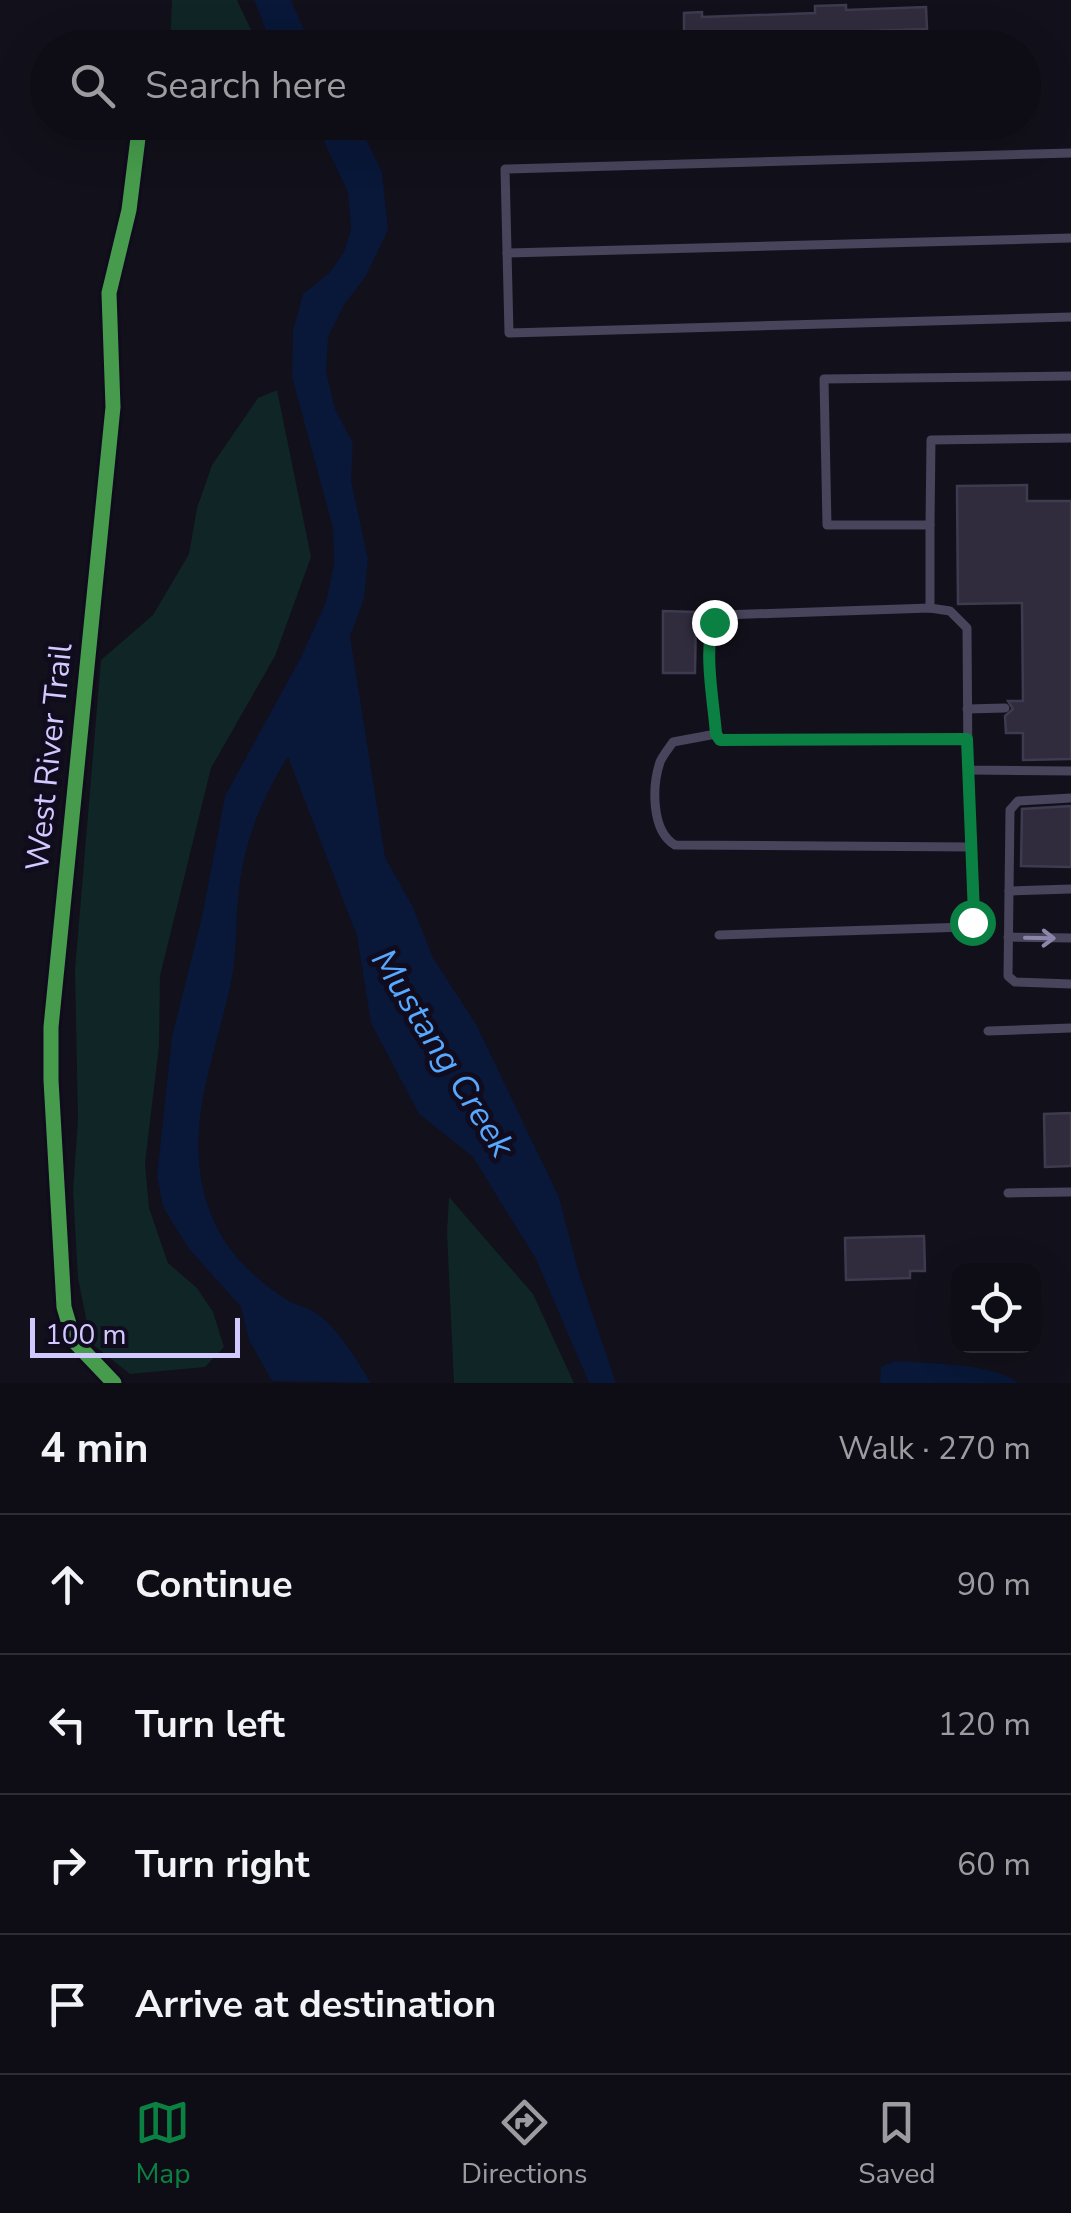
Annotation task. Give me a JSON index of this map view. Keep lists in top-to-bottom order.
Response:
{
  "streets": {
    "cycle path": ["West River Trail"]
  },
  "water": ["Mustang Creek"],
  "scale_bar": "100 m",
  "page": {
    "search": "Search here",
    "scale": "100 m",
    "heading": ["4 min", "Walk · 270 m"],
    "list": [
      ["Continue", "90 m"],
      ["Turn left", "120 m"],
      ["Turn right", "60 m"],
      "Arrive at destination"
    ],
    "nav": ["Map", "Directions", "Saved"]
  }
}
